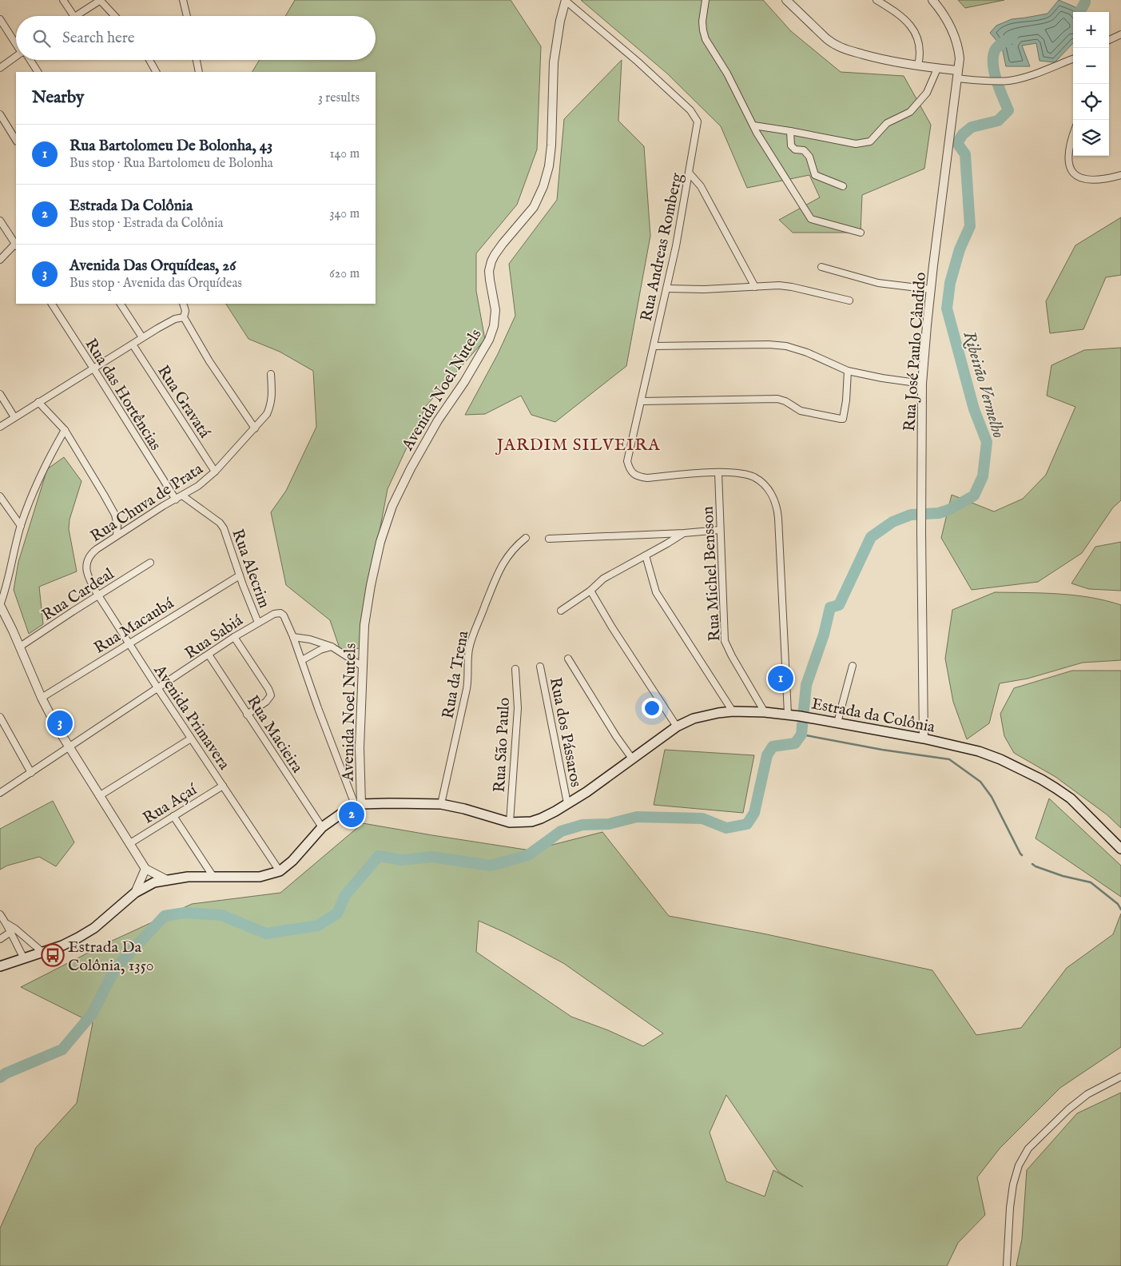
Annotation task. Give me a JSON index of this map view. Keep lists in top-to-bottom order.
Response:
{
  "streets": {
    "main road": ["Estrada da Colônia"],
    "street": [
      "Rua Andreas Romberg",
      "Rua José Paulo Cândido",
      "Avenida Noel Nutels",
      "Rua das Hortências",
      "Rua Gravatá",
      "Rua Chuva de Prata",
      "Rua Alecrim",
      "Rua Michel Bensson",
      "Rua Cardeal",
      "Rua Macaubá",
      "Rua Sabiá",
      "Rua da Trena",
      "Avenida Primavera",
      "Rua dos Pássaros",
      "Rua Macieira",
      "Rua São Paulo",
      "Rua Açaí"
    ]
  },
  "crossings": [
    ["Rua Andreas Romberg", "Avenida Noel Nutels"],
    ["Rua Andreas Romberg", "Rua Michel Bensson"],
    ["Rua José Paulo Cândido", "Estrada da Colônia"],
    ["Avenida Noel Nutels", "Estrada da Colônia"],
    ["Rua das Hortências", "Rua Chuva de Prata"],
    ["Rua Gravatá", "Rua Chuva de Prata"],
    ["Rua Chuva de Prata", "Rua Alecrim"],
    ["Rua Chuva de Prata", "Avenida Primavera"],
    ["Rua Alecrim", "Rua Macaubá"],
    ["Rua Alecrim", "Rua Sabiá"],
    ["Rua Michel Bensson", "Estrada da Colônia"],
    ["Rua Cardeal", "Avenida Primavera"],
    ["Rua Macaubá", "Avenida Primavera"],
    ["Rua Sabiá", "Avenida Primavera"],
    ["Rua Sabiá", "Rua Macieira"],
    ["Rua da Trena", "Estrada da Colônia"],
    ["Estrada da Colônia", "Avenida Primavera"],
    ["Estrada da Colônia", "Rua dos Pássaros"],
    ["Estrada da Colônia", "Rua Macieira"],
    ["Estrada da Colônia", "Rua São Paulo"],
    ["Avenida Primavera", "Rua Açaí"]
  ],
  "districts": ["JARDIM SILVEIRA"],
  "water": ["Ribeirão Vermelho"],
  "places": {
    "bus stop": ["Estrada Da Colônia, 1350"]
  },
  "page": {
    "map_buttons": ["+", "−"],
    "search": "Search here",
    "heading": ["Nearby", "3 results"],
    "list": [
      {
        "mark": "1",
        "name": "Rua Bartolomeu De Bolonha, 43",
        "note": "Bus stop · Rua Bartolomeu de Bolonha",
        "value": "140 m"
      },
      {
        "mark": "2",
        "name": "Estrada Da Colônia",
        "note": "Bus stop · Estrada da Colônia",
        "value": "340 m"
      },
      {
        "mark": "3",
        "name": "Avenida Das Orquídeas, 26",
        "note": "Bus stop · Avenida das Orquídeas",
        "value": "620 m"
      }
    ],
    "pins": ["1", "3", "2"]
  }
}
